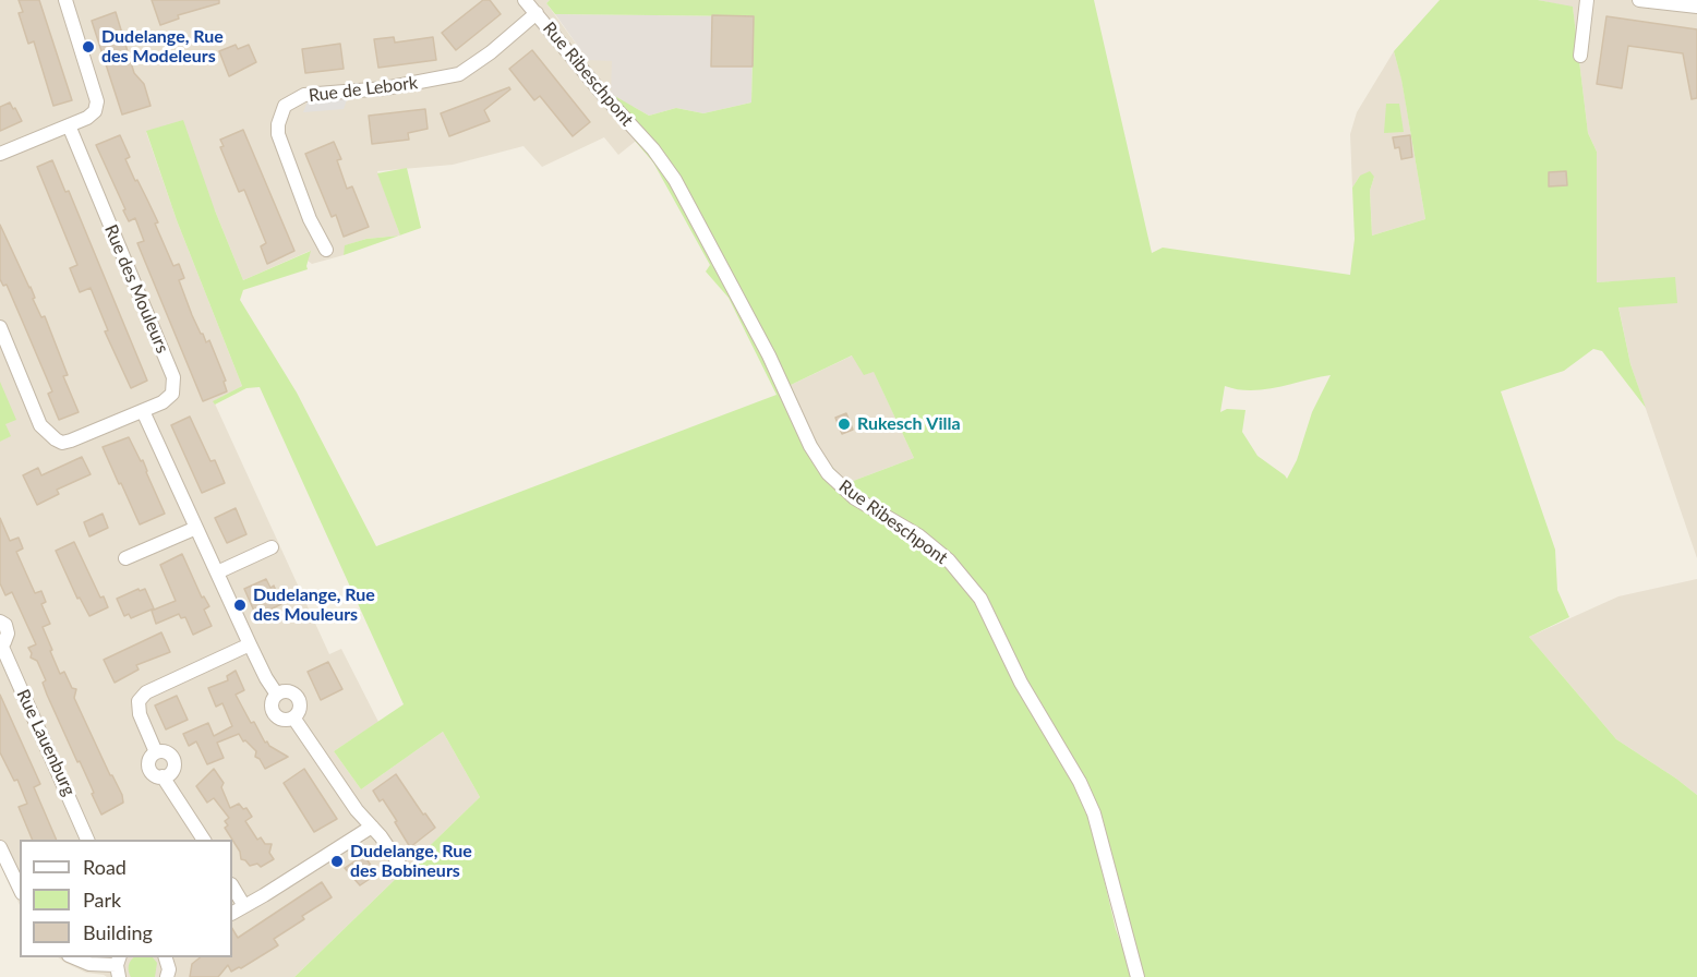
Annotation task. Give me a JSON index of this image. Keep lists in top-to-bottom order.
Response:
{
  "streets": {
    "street": [
      "Rue Ribeschpont",
      "Rue de Lebork",
      "Rue des Mouleurs",
      "Rue Lauenburg"
    ]
  },
  "crossings": [
    ["Rue Ribeschpont", "Rue de Lebork"]
  ],
  "places": [
    "Dudelange, Rue des Modeleurs",
    "Rukesch Villa",
    "Dudelange, Rue des Mouleurs",
    "Dudelange, Rue des Bobineurs"
  ],
  "legend": ["Road", "Park", "Building"]
}
